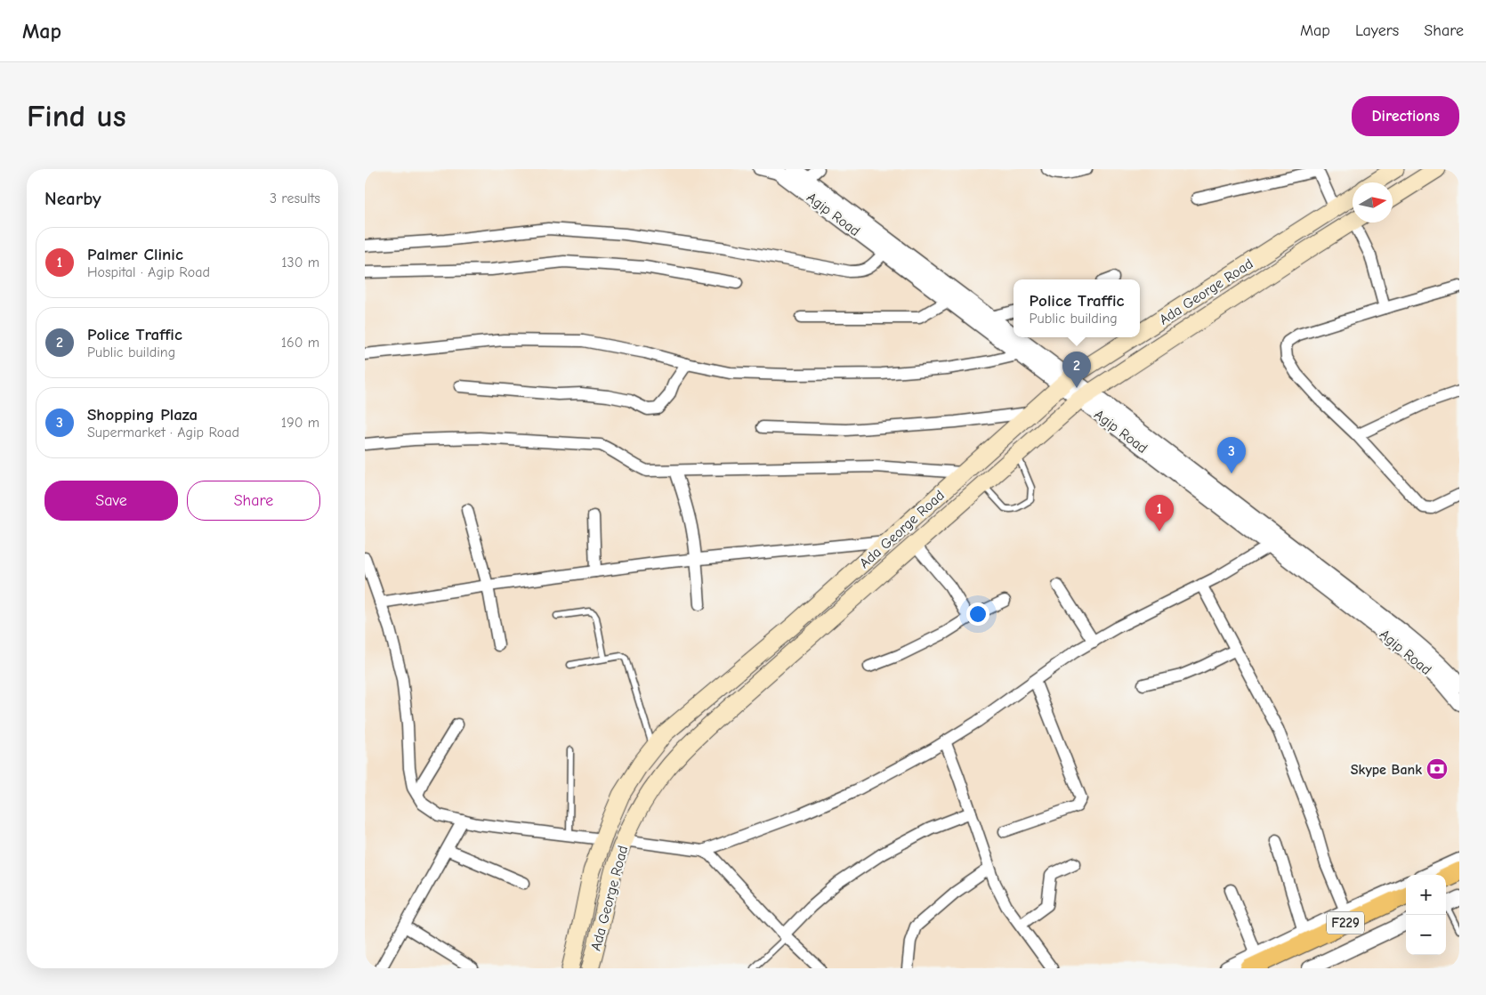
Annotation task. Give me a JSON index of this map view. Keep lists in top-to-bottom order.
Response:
{
  "streets": {
    "main road": ["Ada George Road", "F229"],
    "street": ["Agip Road"]
  },
  "crossings": [
    ["Agip Road", "Ada George Road"]
  ],
  "places": {
    "bank": ["Skype Bank"]
  },
  "north": "right",
  "page": {
    "header": "Map",
    "nav": ["Map", "Layers", "Share"],
    "buttons": [
      "Directions",
      ["Save", "Share"]
    ],
    "title": "Find us",
    "heading": ["Nearby", "3 results"],
    "list": [
      {
        "mark": "1",
        "name": "Palmer Clinic",
        "note": "Hospital · Agip Road",
        "value": "130 m"
      },
      {
        "mark": "2",
        "name": "Police Traffic",
        "note": "Public building",
        "value": "160 m"
      },
      {
        "mark": "3",
        "name": "Shopping Plaza",
        "note": "Supermarket · Agip Road",
        "value": "190 m"
      }
    ],
    "popup": ["Police Traffic", "Public building"],
    "pins": ["2", "3", "1"],
    "map_buttons": ["+", "−"]
  }
}
